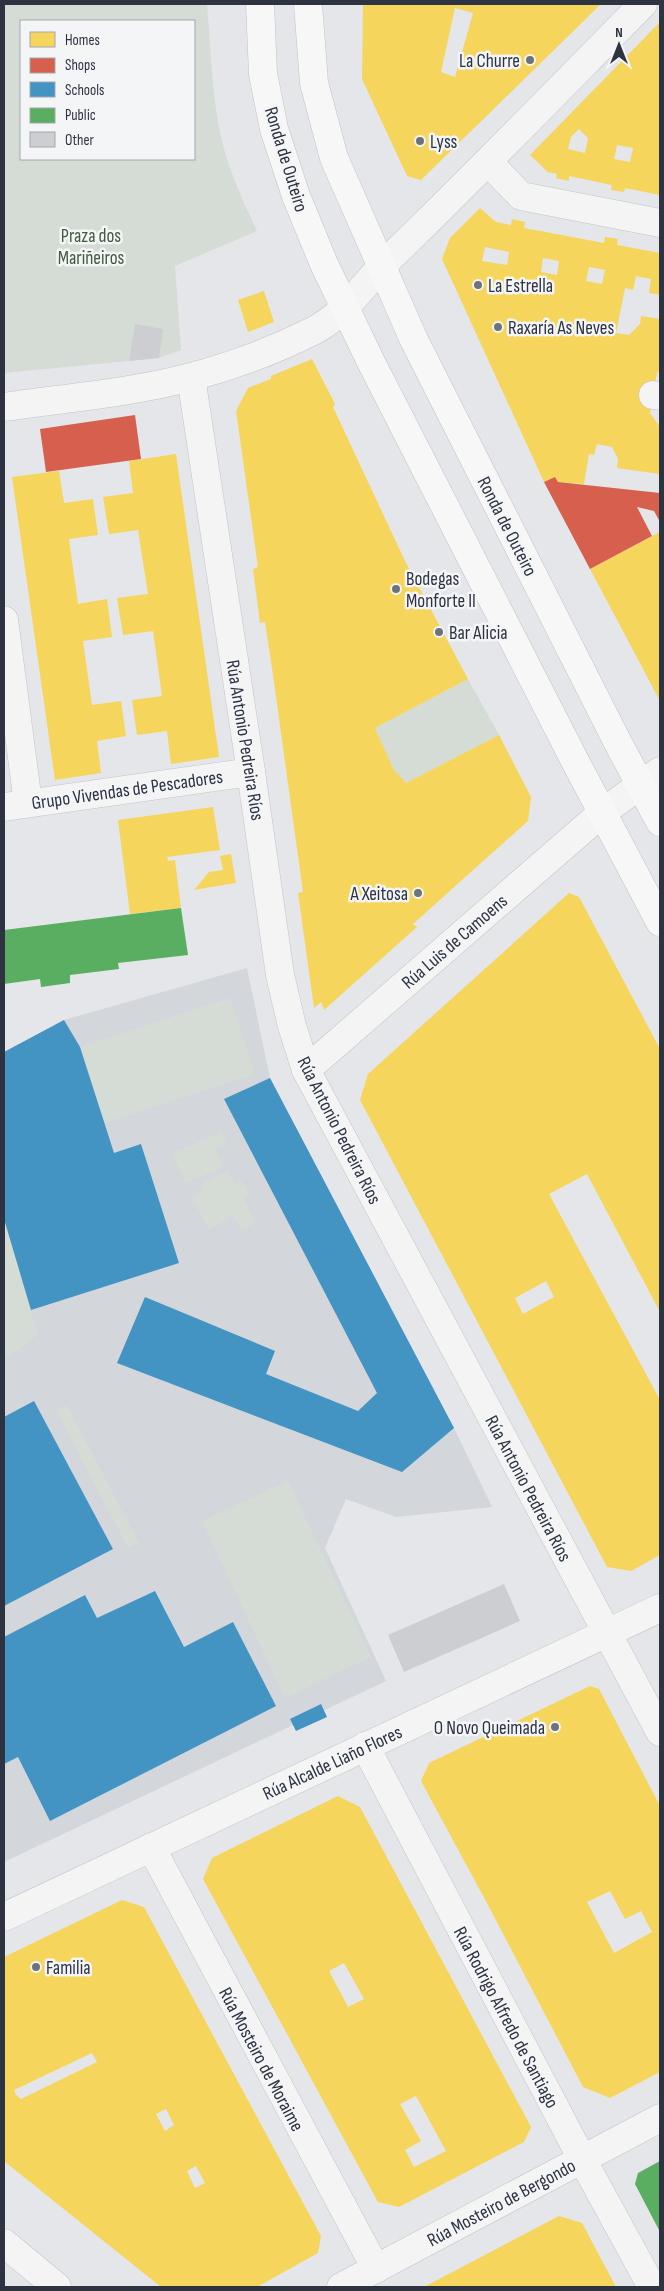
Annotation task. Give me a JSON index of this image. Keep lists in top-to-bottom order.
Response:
{
  "streets": {
    "main road": ["Ronda de Outeiro"],
    "street": [
      "Rúa Antonio Pedreira Ríos",
      "Grupo Vivendas de Pescadores",
      "Rúa Luis de Camoens",
      "Rúa Alcalde Liaño Flores",
      "Rúa Rodrigo Alfredo de Santiago",
      "Rúa Mosteiro de Moraime",
      "Rúa Mosteiro de Bergondo"
    ]
  },
  "crossings": [
    ["Ronda de Outeiro", "Rúa Luis de Camoens"],
    ["Rúa Antonio Pedreira Ríos", "Grupo Vivendas de Pescadores"],
    ["Rúa Antonio Pedreira Ríos", "Rúa Luis de Camoens"],
    ["Rúa Antonio Pedreira Ríos", "Rúa Alcalde Liaño Flores"],
    ["Rúa Alcalde Liaño Flores", "Rúa Rodrigo Alfredo de Santiago"],
    ["Rúa Alcalde Liaño Flores", "Rúa Mosteiro de Moraime"],
    ["Rúa Rodrigo Alfredo de Santiago", "Rúa Mosteiro de Bergondo"],
    ["Rúa Mosteiro de Moraime", "Rúa Mosteiro de Bergondo"]
  ],
  "parks": ["Praza dos Mariñeiros"],
  "places": [
    "La Churre",
    "Lyss",
    "La Estrella",
    "Raxaría As Neves",
    "Bodegas Monforte II",
    "Bar Alicia",
    "A Xeitosa",
    "O Novo Queimada",
    "Familia"
  ],
  "legend": [
    "Homes",
    "Shops",
    "Schools",
    "Public",
    "Other"
  ],
  "north": "top"
}
